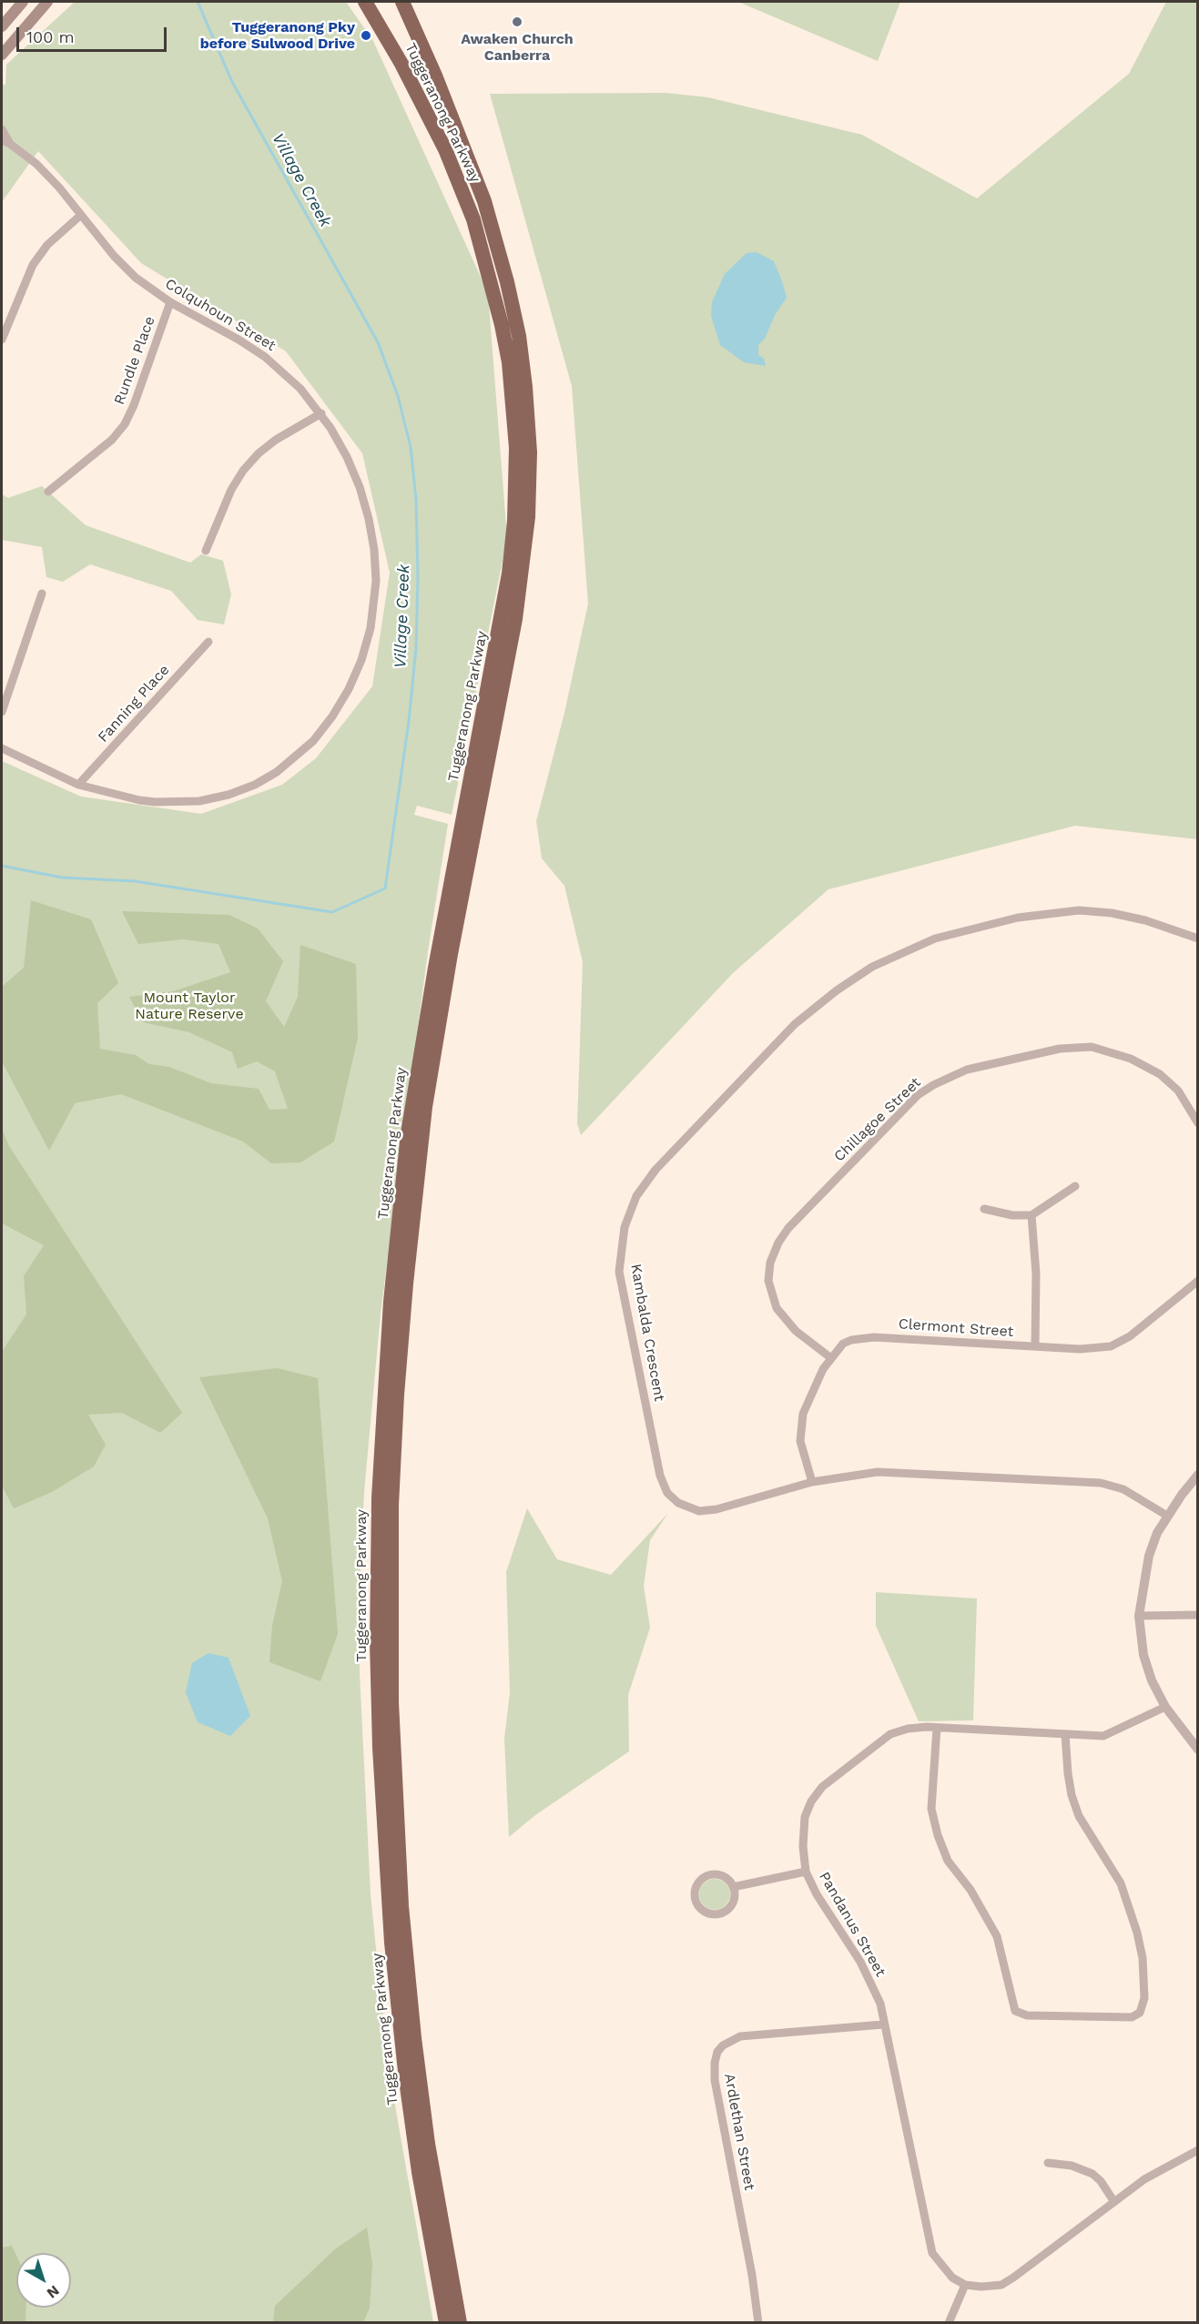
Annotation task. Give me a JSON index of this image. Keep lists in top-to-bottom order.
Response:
{
  "streets": {
    "highway": ["Tuggeranong Parkway"],
    "street": [
      "Colquhoun Street",
      "Rundle Place",
      "Fanning Place",
      "Chillagoe Street",
      "Clermont Street",
      "Kambalda Crescent",
      "Pandanus Street",
      "Ardlethan Street"
    ]
  },
  "crossings": [
    ["Colquhoun Street", "Rundle Place"],
    ["Colquhoun Street", "Fanning Place"],
    ["Chillagoe Street", "Clermont Street"],
    ["Clermont Street", "Kambalda Crescent"],
    ["Pandanus Street", "Ardlethan Street"]
  ],
  "water": ["Village Creek"],
  "parks": ["Mount Taylor Nature Reserve"],
  "places": ["Awaken Church Canberra", "Tuggeranong Pky before Sulwood Drive"],
  "scale_bar": "100 m",
  "north": "bottom right"
}
